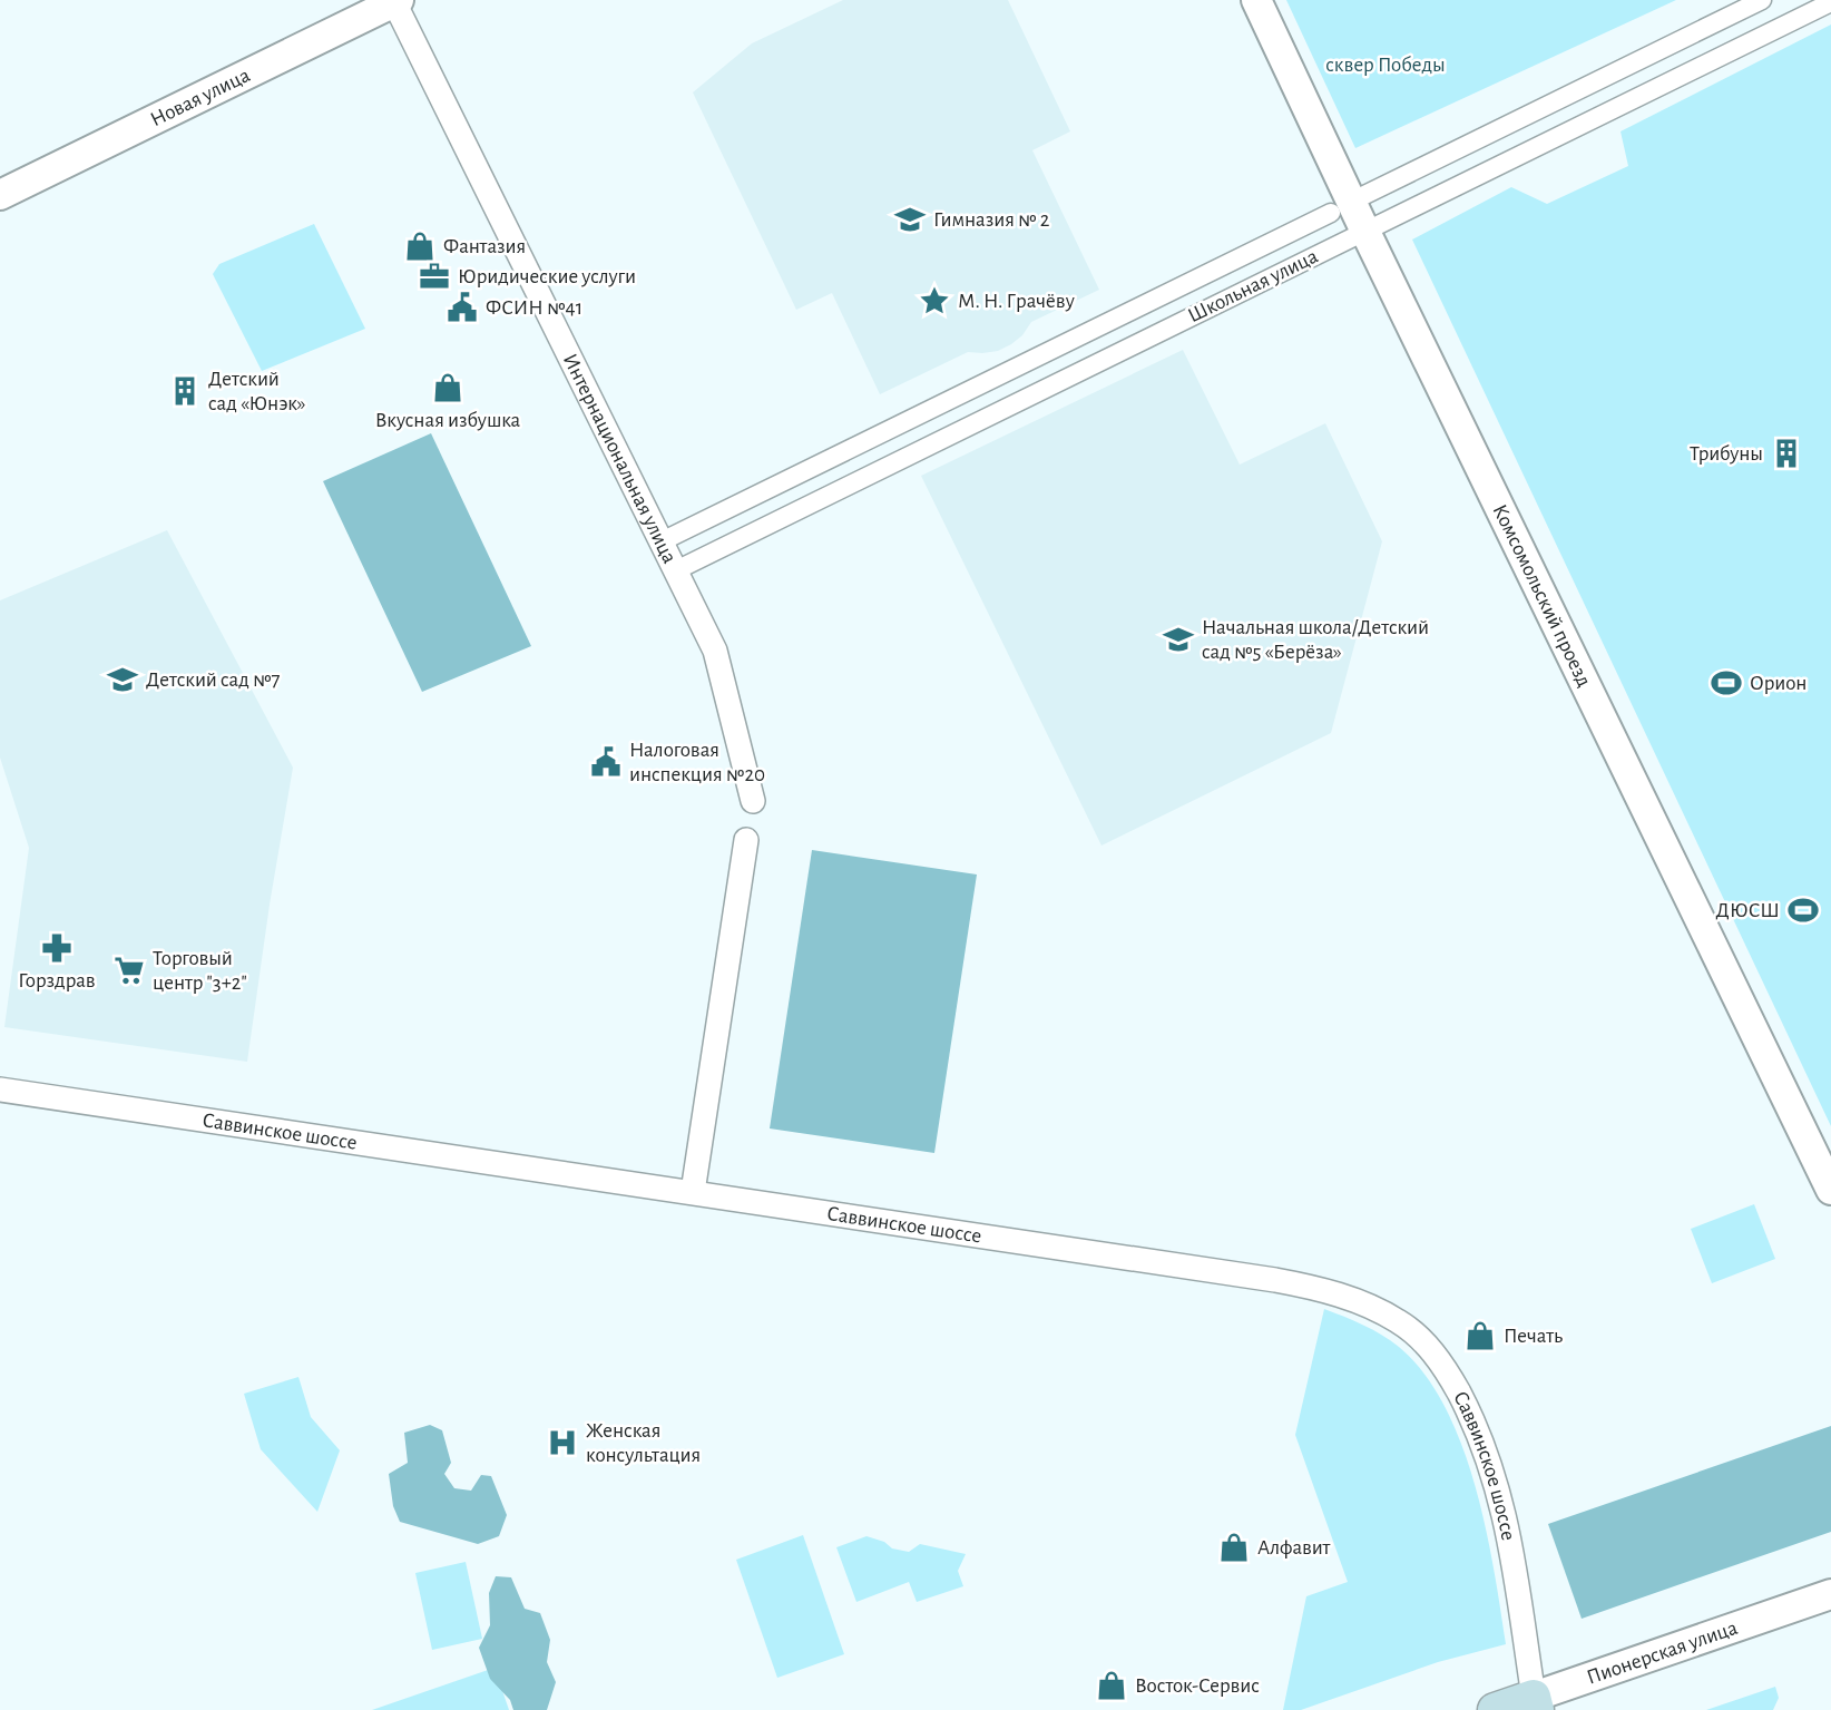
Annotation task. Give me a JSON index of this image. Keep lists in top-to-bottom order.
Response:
{
  "streets": {
    "main road": ["Пионерская улица"],
    "street": [
      "Новая улица",
      "Школьная улица",
      "Интернациональная улица",
      "Комсомольский проезд",
      "Саввинское шоссе"
    ]
  },
  "crossings": [
    ["Новая улица", "Интернациональная улица"],
    ["Школьная улица", "Интернациональная улица"],
    ["Школьная улица", "Комсомольский проезд"],
    ["Саввинское шоссе", "Пионерская улица"]
  ],
  "parks": ["сквер Победы"],
  "places": {
    "school or university": ["Гимназия № 2", "Начальная школа/Детский сад №5 «Берёза»", "Детский сад №7"],
    "shop": [
      "Фантазия",
      "Вкусная избушка",
      "Печать",
      "Алфавит",
      "Восток-Сервис"
    ],
    "office": ["Юридические услуги"],
    "place": ["М. Н. Грачёву"],
    "public building": ["ФСИН №41", "Налоговая инспекция №20"],
    "building": ["Детский сад «Юнэк»", "Трибуны"],
    "sports": ["Орион", "ДЮСШ"],
    "pharmacy": ["Горздрав"],
    "supermarket": ["Торговый центр \"3+2\""],
    "hospital": ["Женская консультация"]
  }
}
